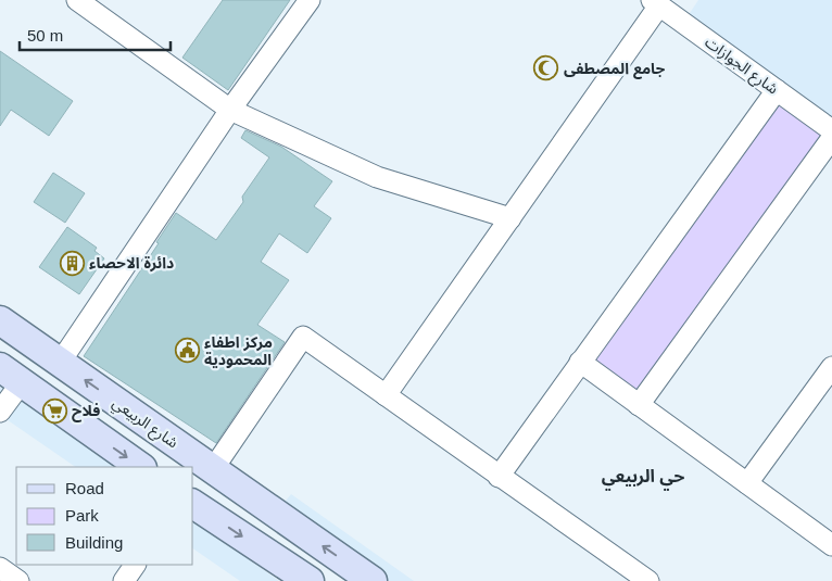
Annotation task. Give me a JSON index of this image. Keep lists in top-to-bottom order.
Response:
{
  "streets": {
    "street": ["شارع الجوازات", "شارع الربيعي"]
  },
  "districts": ["حي الربيعي"],
  "places": {
    "mosque": ["جامع المصطفى"],
    "building": ["دائرة الاحصاء"],
    "public building": ["مركز اطفاء المحمودية"],
    "supermarket": ["فلاح"]
  },
  "legend": ["Road", "Park", "Building"],
  "scale_bar": "50 m"
}
